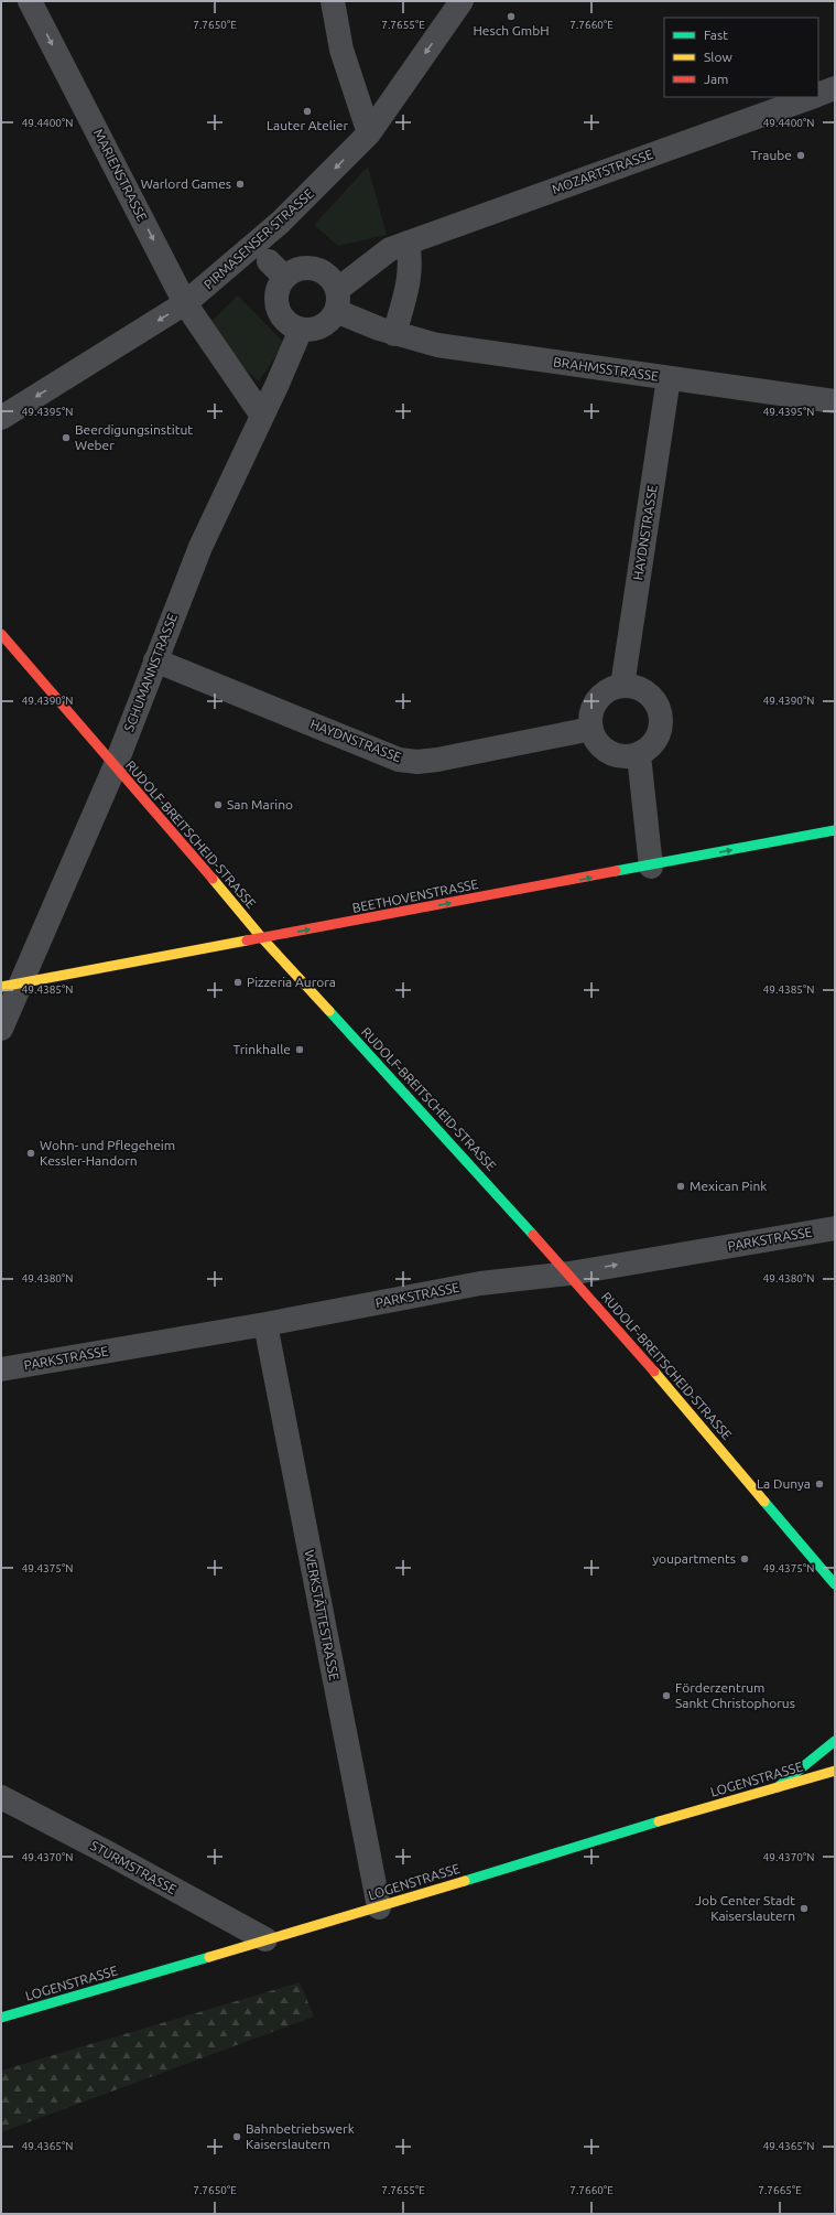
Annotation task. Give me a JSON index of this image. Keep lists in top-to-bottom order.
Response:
{
  "streets": {
    "street": [
      "MOZARTSTRASSE",
      "MARIENSTRASSE",
      "PIRMASENSER STRASSE",
      "BRAHMSSTRASSE",
      "HAYDNSTRASSE",
      "SCHUMANNSTRASSE",
      "RUDOLF-BREITSCHEID-STRASSE",
      "BEETHOVENSTRASSE",
      "PARKSTRASSE",
      "WERKSTÄTTESTRASSE",
      "LOGENSTRASSE",
      "STURMSTRASSE"
    ]
  },
  "crossings": [
    ["MOZARTSTRASSE", "BRAHMSSTRASSE"],
    ["MOZARTSTRASSE", "SCHUMANNSTRASSE"],
    ["MARIENSTRASSE", "PIRMASENSER STRASSE"],
    ["BRAHMSSTRASSE", "HAYDNSTRASSE"],
    ["BRAHMSSTRASSE", "SCHUMANNSTRASSE"],
    ["HAYDNSTRASSE", "SCHUMANNSTRASSE"],
    ["SCHUMANNSTRASSE", "RUDOLF-BREITSCHEID-STRASSE"],
    ["SCHUMANNSTRASSE", "BEETHOVENSTRASSE"],
    ["RUDOLF-BREITSCHEID-STRASSE", "BEETHOVENSTRASSE"],
    ["RUDOLF-BREITSCHEID-STRASSE", "PARKSTRASSE"],
    ["PARKSTRASSE", "WERKSTÄTTESTRASSE"],
    ["WERKSTÄTTESTRASSE", "LOGENSTRASSE"],
    ["LOGENSTRASSE", "STURMSTRASSE"]
  ],
  "one_way": ["MARIENSTRASSE", "PIRMASENSER STRASSE", "BEETHOVENSTRASSE"],
  "places": [
    "Hesch GmbH",
    "Lauter Atelier",
    "Traube",
    "Warlord Games",
    "Beerdigungsinstitut Weber",
    "San Marino",
    "Pizzeria Aurora",
    "Trinkhalle",
    "Wohn- und Pflegeheim Kessler-Handorn",
    "Mexican Pink",
    "La Dunya",
    "youpartments",
    "Förderzentrum Sankt Christophorus",
    "Job Center Stadt Kaiserslautern",
    "Bahnbetriebswerk Kaiserslautern"
  ],
  "legend": ["Fast", "Slow", "Jam"],
  "coordinates": [
    "7.7650°E",
    "7.7655°E",
    "7.7660°E",
    "49.4400°N",
    "49.4395°N",
    "49.4390°N",
    "49.4385°N",
    "49.4380°N",
    "49.4375°N",
    "49.4370°N",
    "49.4365°N",
    "7.7665°E"
  ]
}
